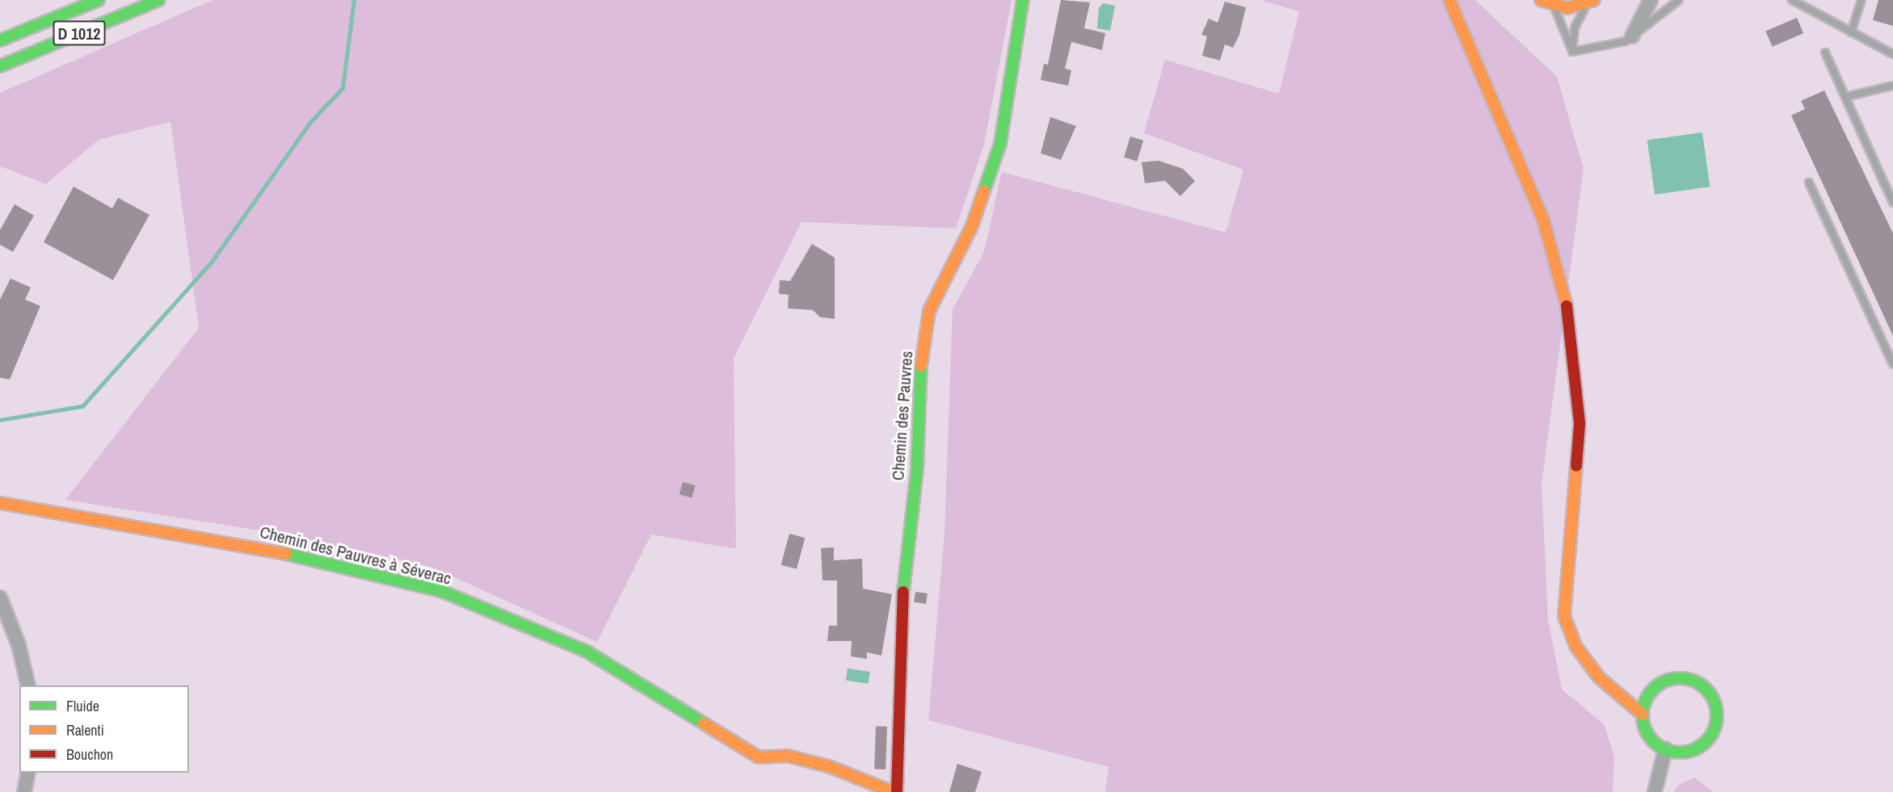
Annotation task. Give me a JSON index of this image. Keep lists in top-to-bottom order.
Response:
{
  "streets": {
    "main road": ["D 1012", "Chemin des Pauvres", "Chemin des Pauvres à Séverac"]
  },
  "legend": ["Fluide", "Ralenti", "Bouchon"]
}
